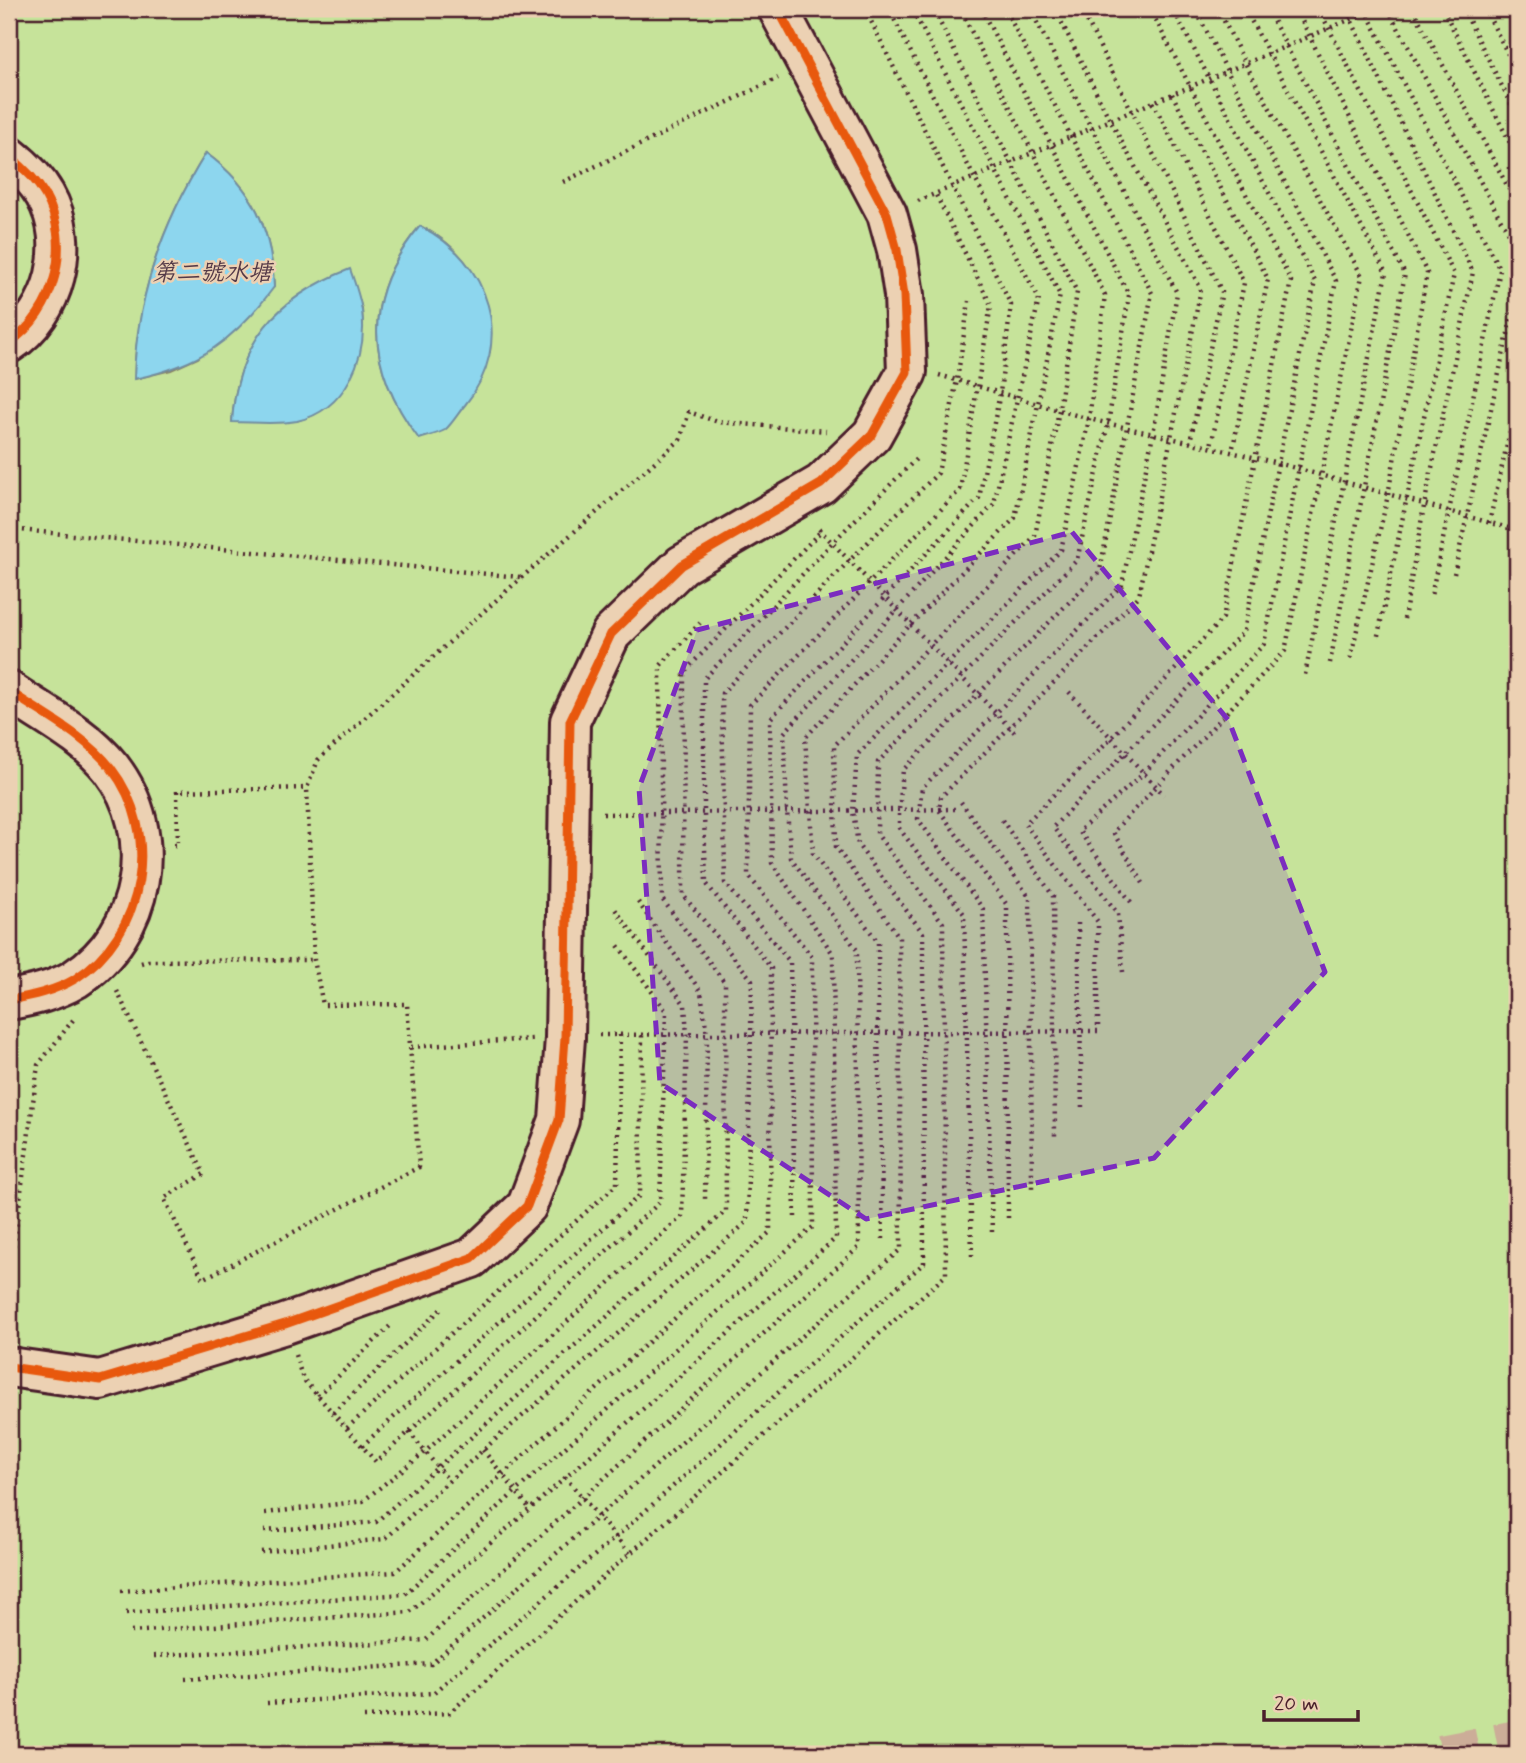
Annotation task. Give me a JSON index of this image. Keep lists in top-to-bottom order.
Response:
{
  "water": ["第二號水塘"],
  "scale_bar": "20 m"
}
